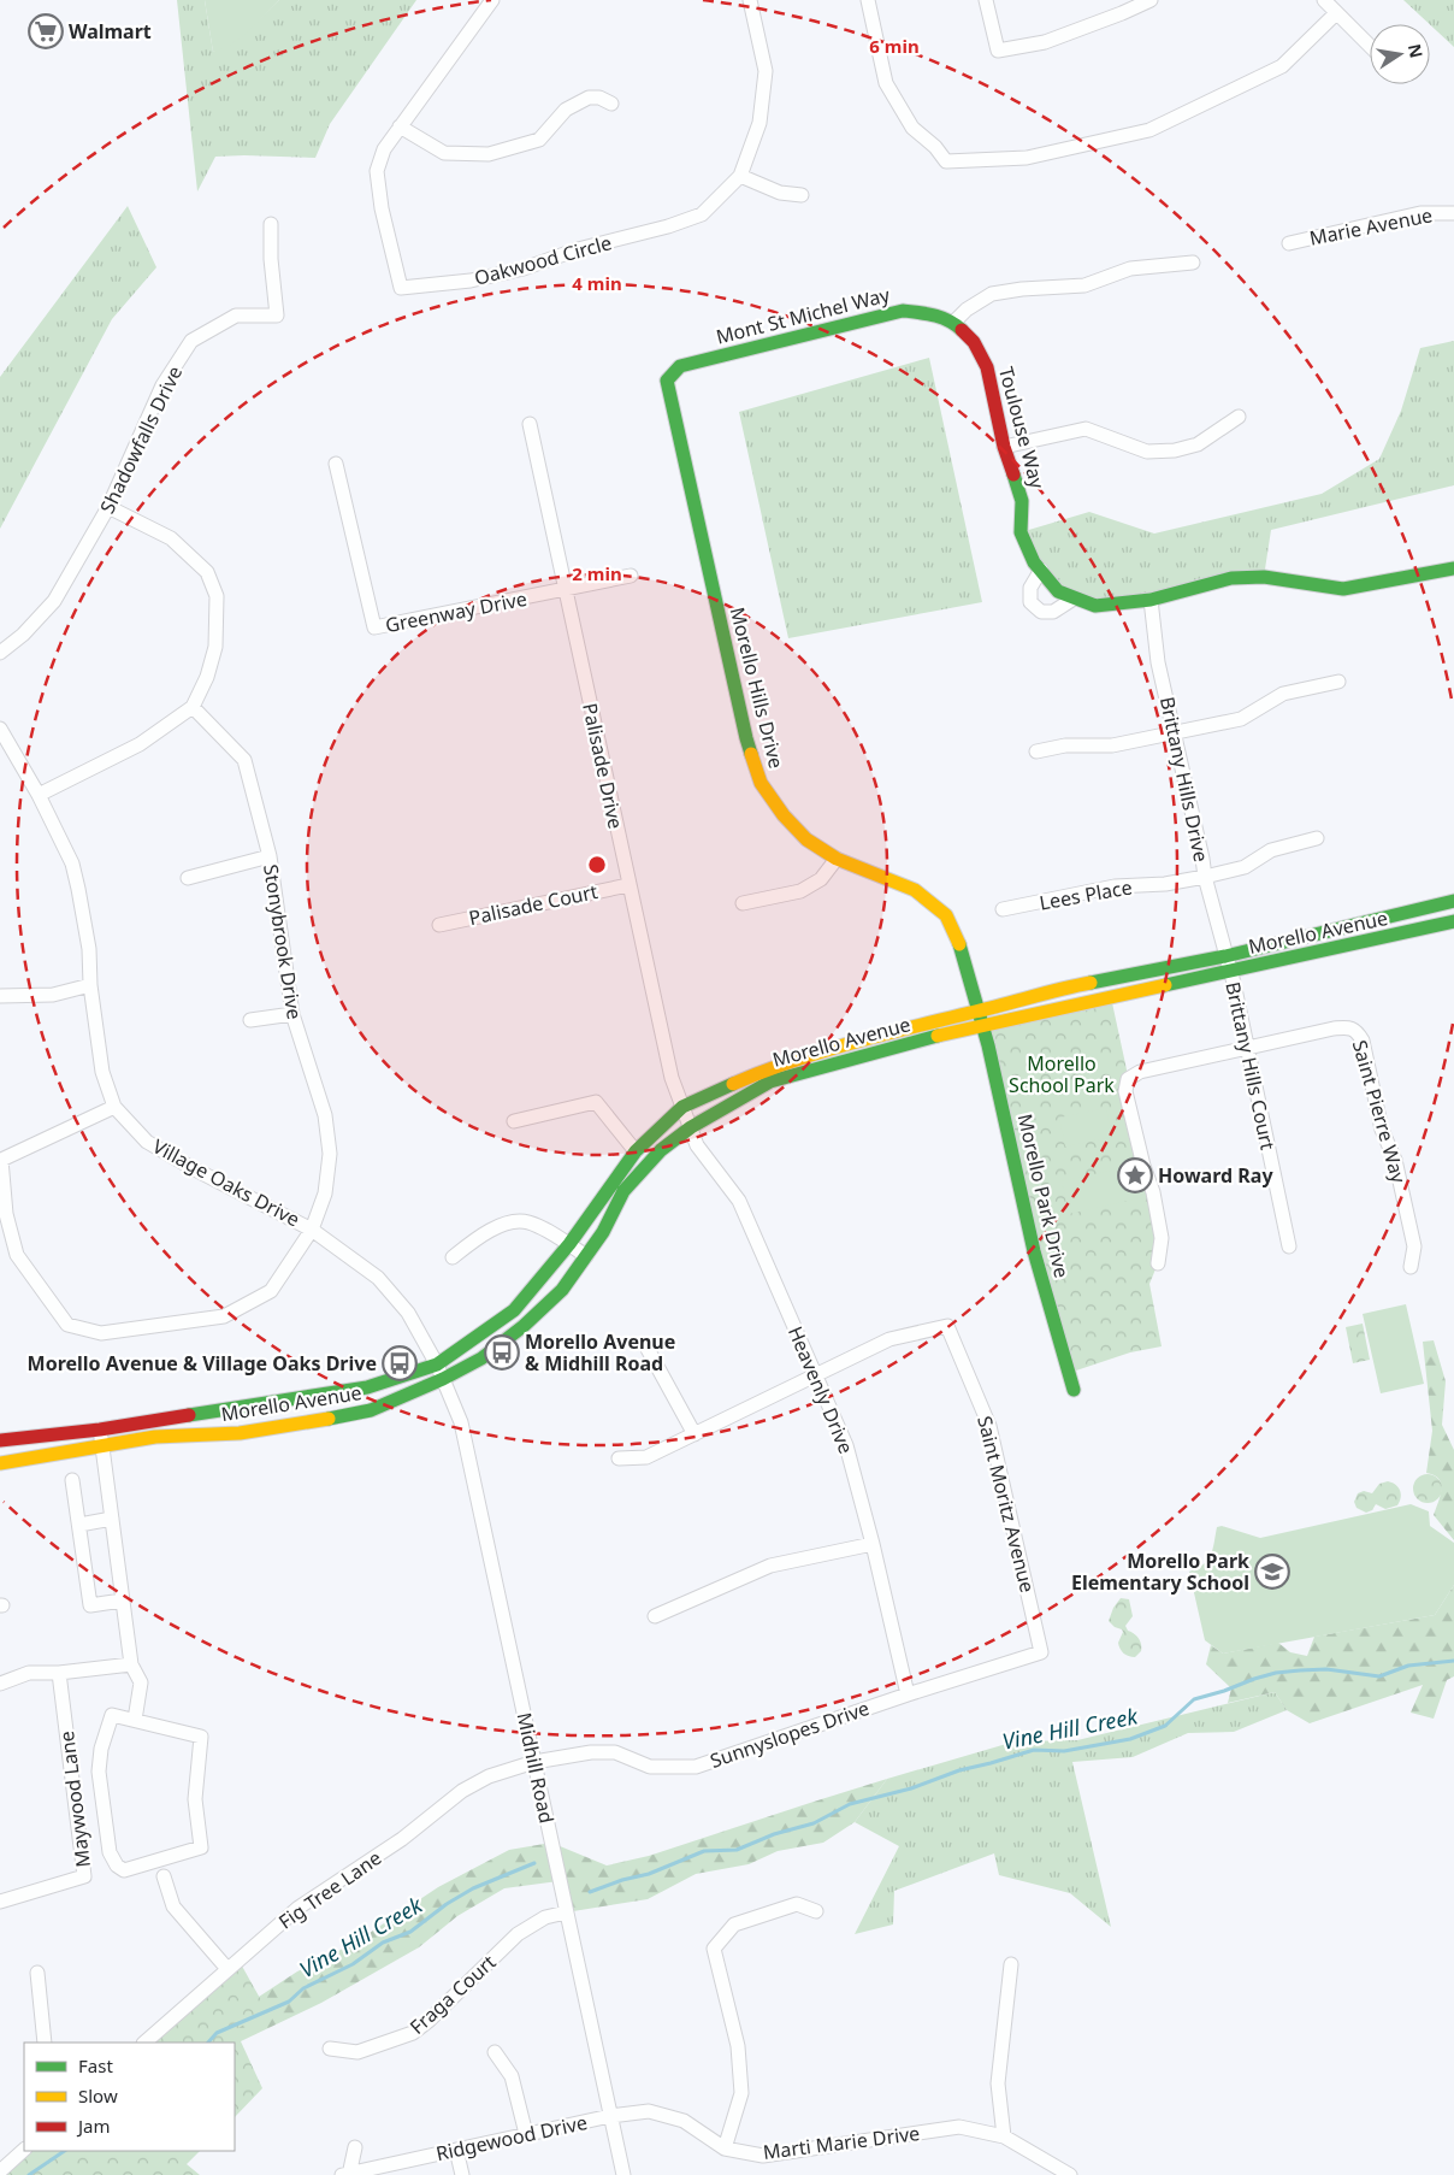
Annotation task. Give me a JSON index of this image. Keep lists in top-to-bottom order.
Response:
{
  "streets": {
    "street": [
      "Marie Avenue",
      "Oakwood Circle",
      "Mont St Michel Way",
      "Toulouse Way",
      "Shadowfalls Drive",
      "Greenway Drive",
      "Morello Hills Drive",
      "Palisade Drive",
      "Brittany Hills Drive",
      "Lees Place",
      "Palisade Court",
      "Morello Avenue",
      "Stonybrook Drive",
      "Brittany Hills Court",
      "Saint Pierre Way",
      "Village Oaks Drive",
      "Morello Park Drive",
      "Heavenly Drive",
      "Saint Moritz Avenue",
      "Sunnyslopes Drive",
      "Midhill Road",
      "Maywood Lane",
      "Fig Tree Lane",
      "Fraga Court",
      "Ridgewood Drive",
      "Marti Marie Drive"
    ]
  },
  "crossings": [
    ["Mont St Michel Way", "Toulouse Way"],
    ["Mont St Michel Way", "Morello Hills Drive"],
    ["Toulouse Way", "Brittany Hills Drive"],
    ["Greenway Drive", "Palisade Drive"],
    ["Morello Hills Drive", "Morello Avenue"],
    ["Morello Hills Drive", "Morello Park Drive"],
    ["Palisade Drive", "Palisade Court"],
    ["Palisade Drive", "Morello Avenue"],
    ["Palisade Drive", "Heavenly Drive"],
    ["Brittany Hills Drive", "Lees Place"],
    ["Brittany Hills Drive", "Morello Avenue"],
    ["Brittany Hills Drive", "Brittany Hills Court"],
    ["Morello Avenue", "Brittany Hills Court"],
    ["Morello Avenue", "Village Oaks Drive"],
    ["Morello Avenue", "Morello Park Drive"],
    ["Morello Avenue", "Heavenly Drive"],
    ["Morello Avenue", "Midhill Road"],
    ["Stonybrook Drive", "Village Oaks Drive"],
    ["Brittany Hills Court", "Saint Pierre Way"],
    ["Village Oaks Drive", "Midhill Road"],
    ["Heavenly Drive", "Saint Moritz Avenue"],
    ["Heavenly Drive", "Sunnyslopes Drive"],
    ["Saint Moritz Avenue", "Sunnyslopes Drive"],
    ["Sunnyslopes Drive", "Midhill Road"],
    ["Sunnyslopes Drive", "Fig Tree Lane"],
    ["Midhill Road", "Fig Tree Lane"],
    ["Midhill Road", "Fraga Court"],
    ["Midhill Road", "Ridgewood Drive"],
    ["Midhill Road", "Marti Marie Drive"],
    ["Ridgewood Drive", "Marti Marie Drive"]
  ],
  "water": ["Vine Hill Creek"],
  "parks": ["Morello School Park"],
  "places": {
    "supermarket": ["Walmart"],
    "place": ["Howard Ray"],
    "bus stop": ["Morello Avenue & Midhill Road", "Morello Avenue & Village Oaks Drive"],
    "school or university": ["Morello Park Elementary School"]
  },
  "legend": ["Fast", "Slow", "Jam"],
  "north": "right",
  "rings": ["6 min", "4 min", "2 min"]
}
